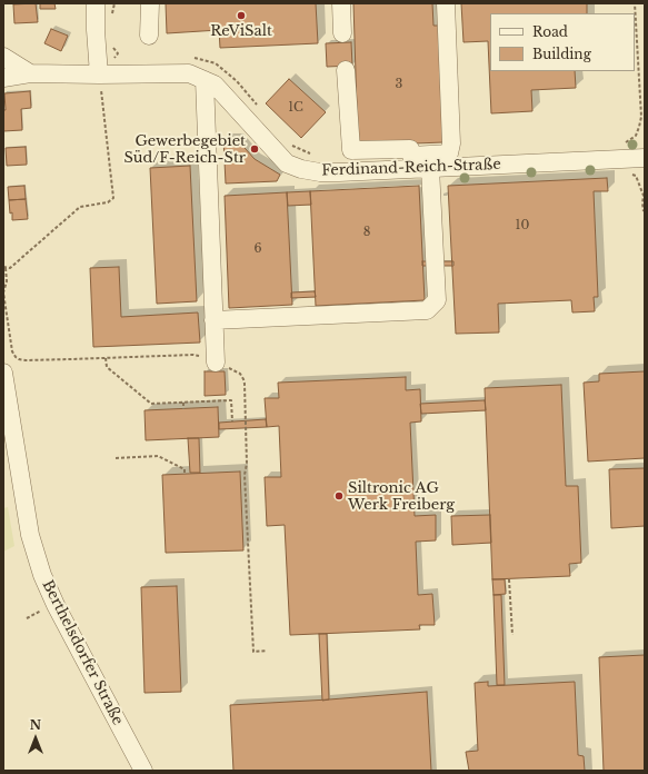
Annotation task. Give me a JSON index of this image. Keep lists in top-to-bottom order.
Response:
{
  "streets": {
    "street": ["Ferdinand-Reich-Straße", "Berthelsdorfer Straße"]
  },
  "places": ["ReViSalt", "Gewerbegebiet Süd/F-Reich-Str", "Siltronic AG Werk Freiberg"],
  "house_numbers": [
    "3",
    "1C",
    "10",
    "8",
    "6"
  ],
  "legend": ["Road", "Building"],
  "north": "top"
}
